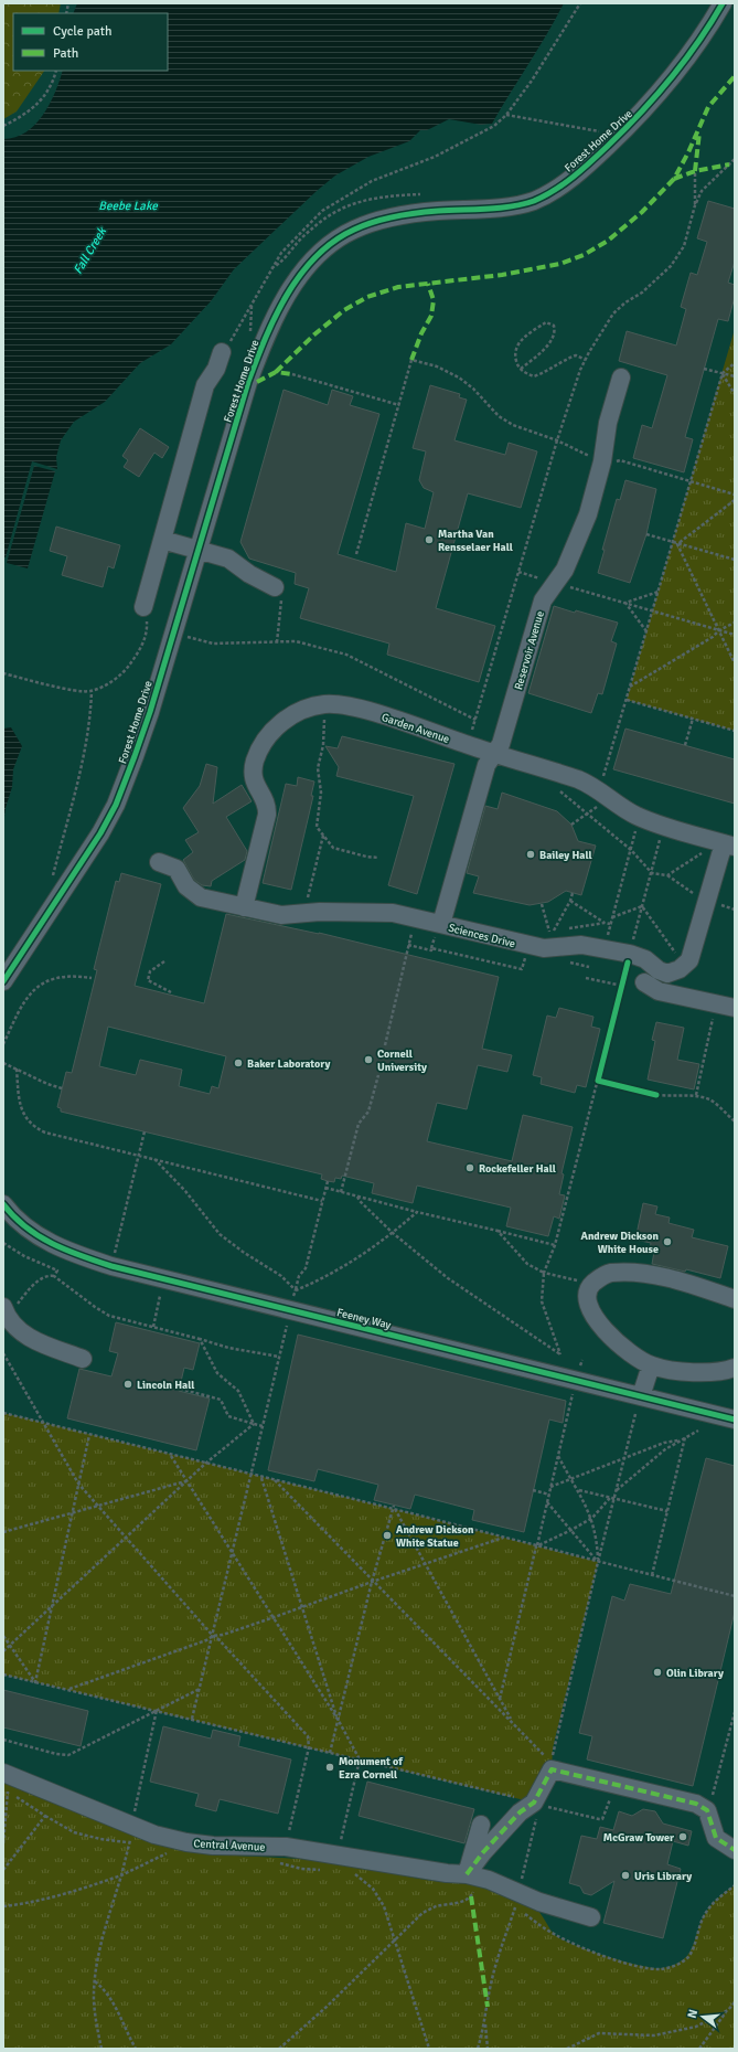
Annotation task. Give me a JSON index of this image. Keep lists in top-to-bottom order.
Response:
{
  "streets": {
    "street": [
      "Forest Home Drive",
      "Reservoir Avenue",
      "Garden Avenue",
      "Sciences Drive",
      "Feeney Way",
      "Central Avenue"
    ]
  },
  "crossings": [
    ["Reservoir Avenue", "Garden Avenue"],
    ["Reservoir Avenue", "Sciences Drive"],
    ["Garden Avenue", "Sciences Drive"]
  ],
  "water": ["Beebe Lake", "Fall Creek"],
  "places": [
    "Martha Van Rensselaer Hall",
    "Bailey Hall",
    "Cornell University",
    "Baker Laboratory",
    "Rockefeller Hall",
    "Andrew Dickson White House",
    "Lincoln Hall",
    "Andrew Dickson White Statue",
    "Olin Library",
    "Monument of Ezra Cornell",
    "McGraw Tower",
    "Uris Library"
  ],
  "legend": ["Cycle path", "Path"],
  "north": "left"
}
